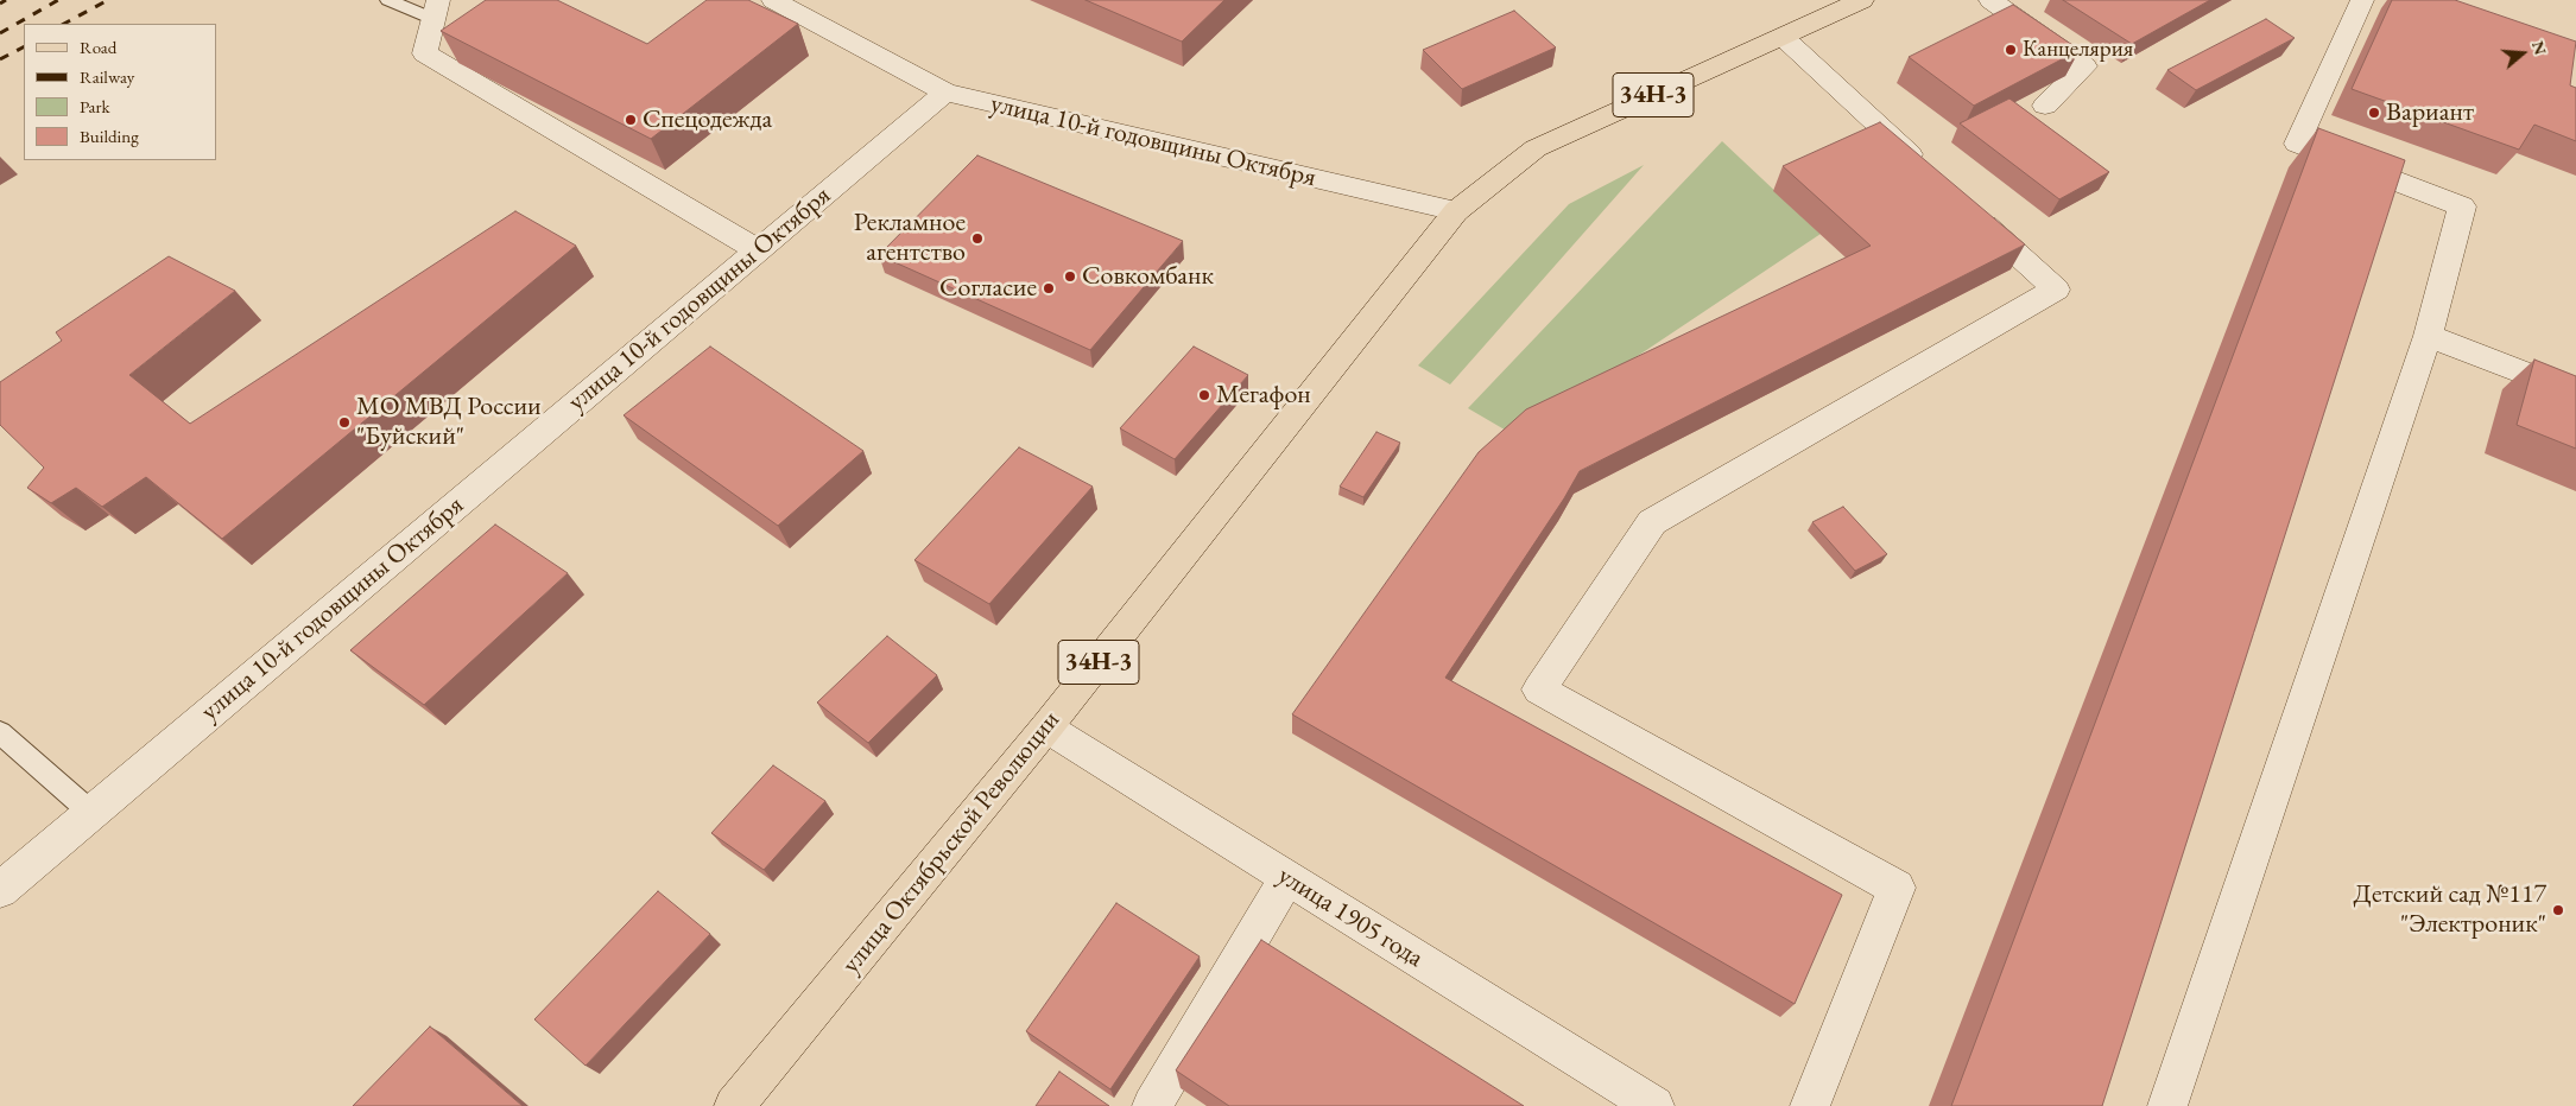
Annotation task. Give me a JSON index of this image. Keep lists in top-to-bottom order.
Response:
{
  "streets": {
    "main road": ["34Н-3", "улица Октябрьской Революции"],
    "street": ["улица 10-й годовщины Октября", "улица 1905 года"]
  },
  "crossings": [
    ["улица 10-й годовщины Октября", "улица Октябрьской Революции"],
    ["улица Октябрьской Революции", "улица 1905 года"]
  ],
  "places": [
    "Канцелярия",
    "Вариант",
    "Спецодежда",
    "Рекламное агентство",
    "Совкомбанк",
    "Согласие",
    "Мегафон",
    "МО МВД России \"Буйский\"",
    "Детский сад №117 \"Электроник\""
  ],
  "legend": [
    "Road",
    "Railway",
    "Park",
    "Building"
  ],
  "north": "right"
}
